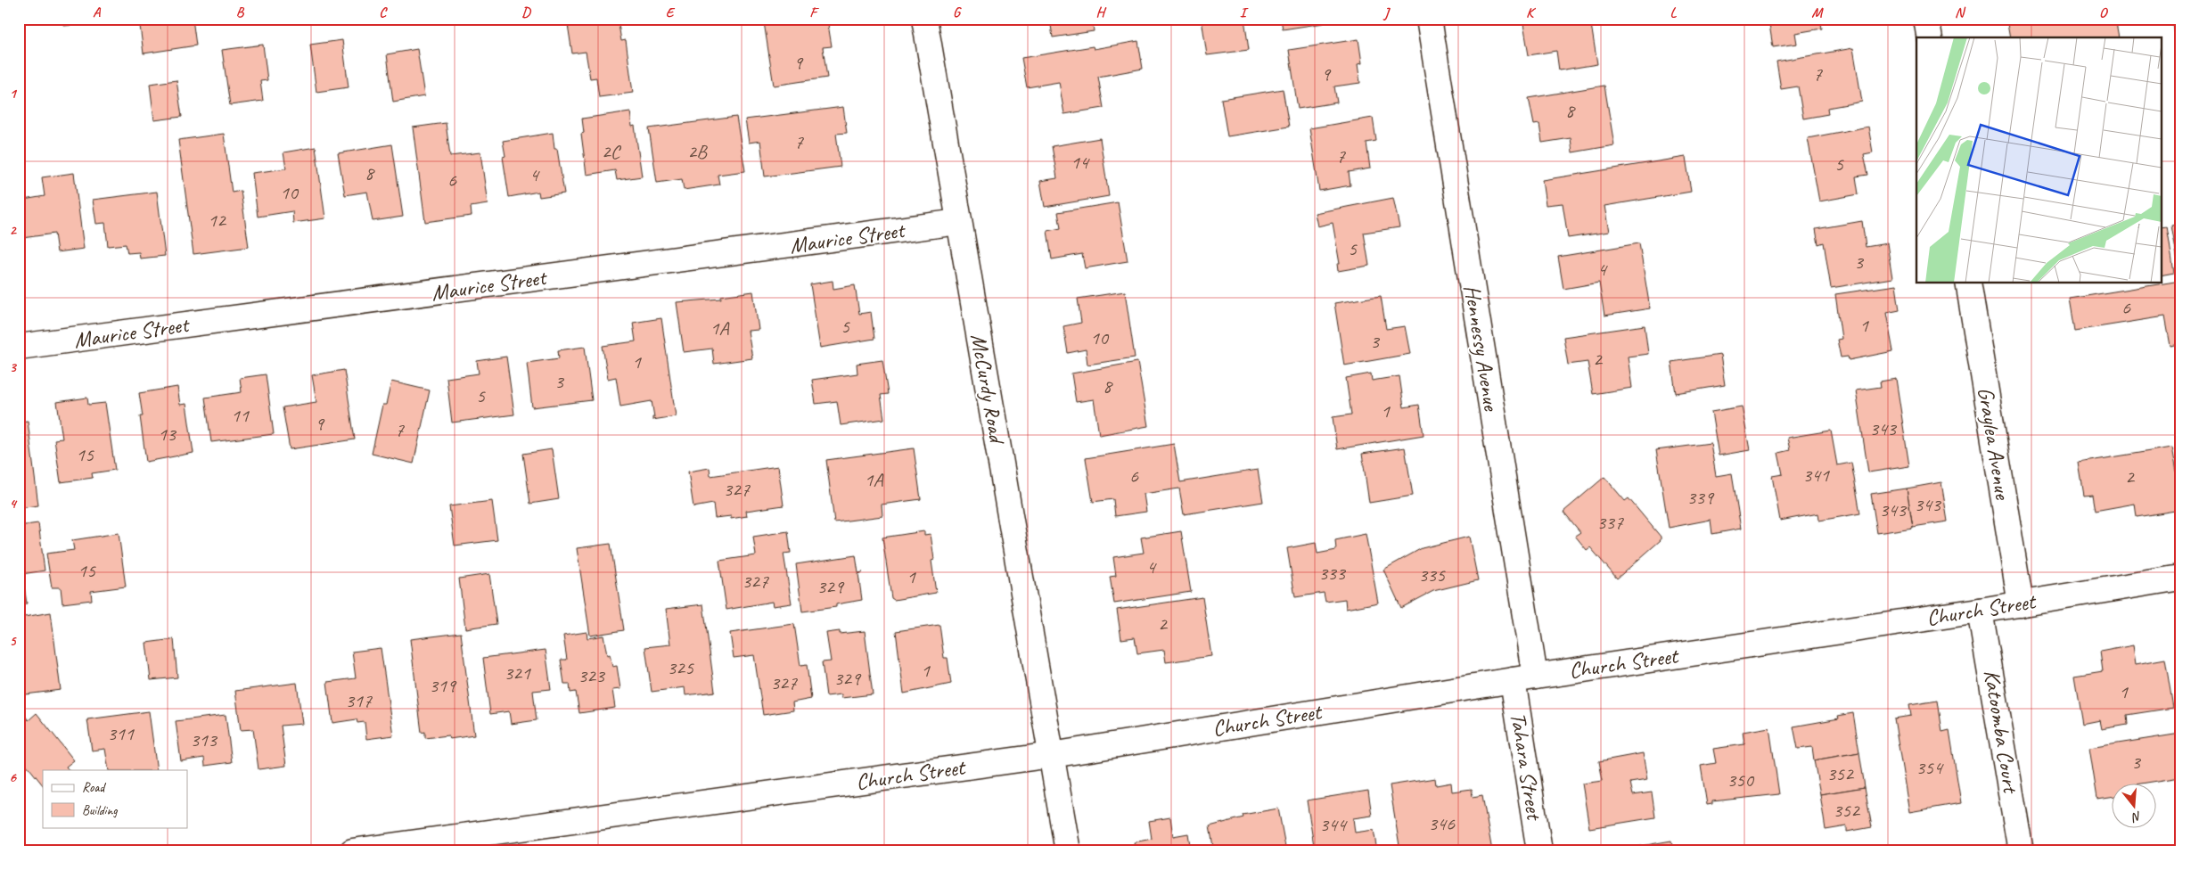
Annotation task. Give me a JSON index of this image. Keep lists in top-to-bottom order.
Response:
{
  "streets": {
    "street": [
      "Maurice Street",
      "Hennessy Avenue",
      "McCurdy Road",
      "Graylea Avenue",
      "Church Street",
      "Katoomba Court",
      "Tahara Street"
    ]
  },
  "crossings": [
    ["Maurice Street", "McCurdy Road"],
    ["Hennessy Avenue", "Church Street"],
    ["Hennessy Avenue", "Tahara Street"],
    ["McCurdy Road", "Church Street"],
    ["Graylea Avenue", "Church Street"],
    ["Church Street", "Katoomba Court"],
    ["Church Street", "Tahara Street"]
  ],
  "house_numbers": [
    "9",
    "9",
    "7",
    "8",
    "7",
    "2C",
    "2B",
    "7",
    "14",
    "5",
    "8",
    "4",
    "6",
    "10",
    "12",
    "5",
    "3",
    "4",
    "6",
    "1",
    "5",
    "1A",
    "10",
    "3",
    "2",
    "1",
    "3",
    "8",
    "5",
    "1",
    "11",
    "9",
    "343",
    "7",
    "13",
    "15",
    "341",
    "6",
    "2",
    "1A",
    "327",
    "339",
    "343",
    "343",
    "337",
    "4",
    "15",
    "333",
    "335",
    "1",
    "327",
    "329",
    "2",
    "325",
    "1",
    "321",
    "323",
    "329",
    "327",
    "319",
    "1",
    "317",
    "311",
    "313",
    "3",
    "354",
    "352",
    "350",
    "352",
    "346",
    "344"
  ],
  "legend": ["Road", "Building"],
  "north": "bottom",
  "grid": {
    "columns": [
      "A",
      "B",
      "C",
      "D",
      "E",
      "F",
      "G",
      "H",
      "I",
      "J",
      "K",
      "L",
      "M",
      "N",
      "O"
    ],
    "rows": [
      "1",
      "2",
      "3",
      "4",
      "5",
      "6"
    ]
  }
}
